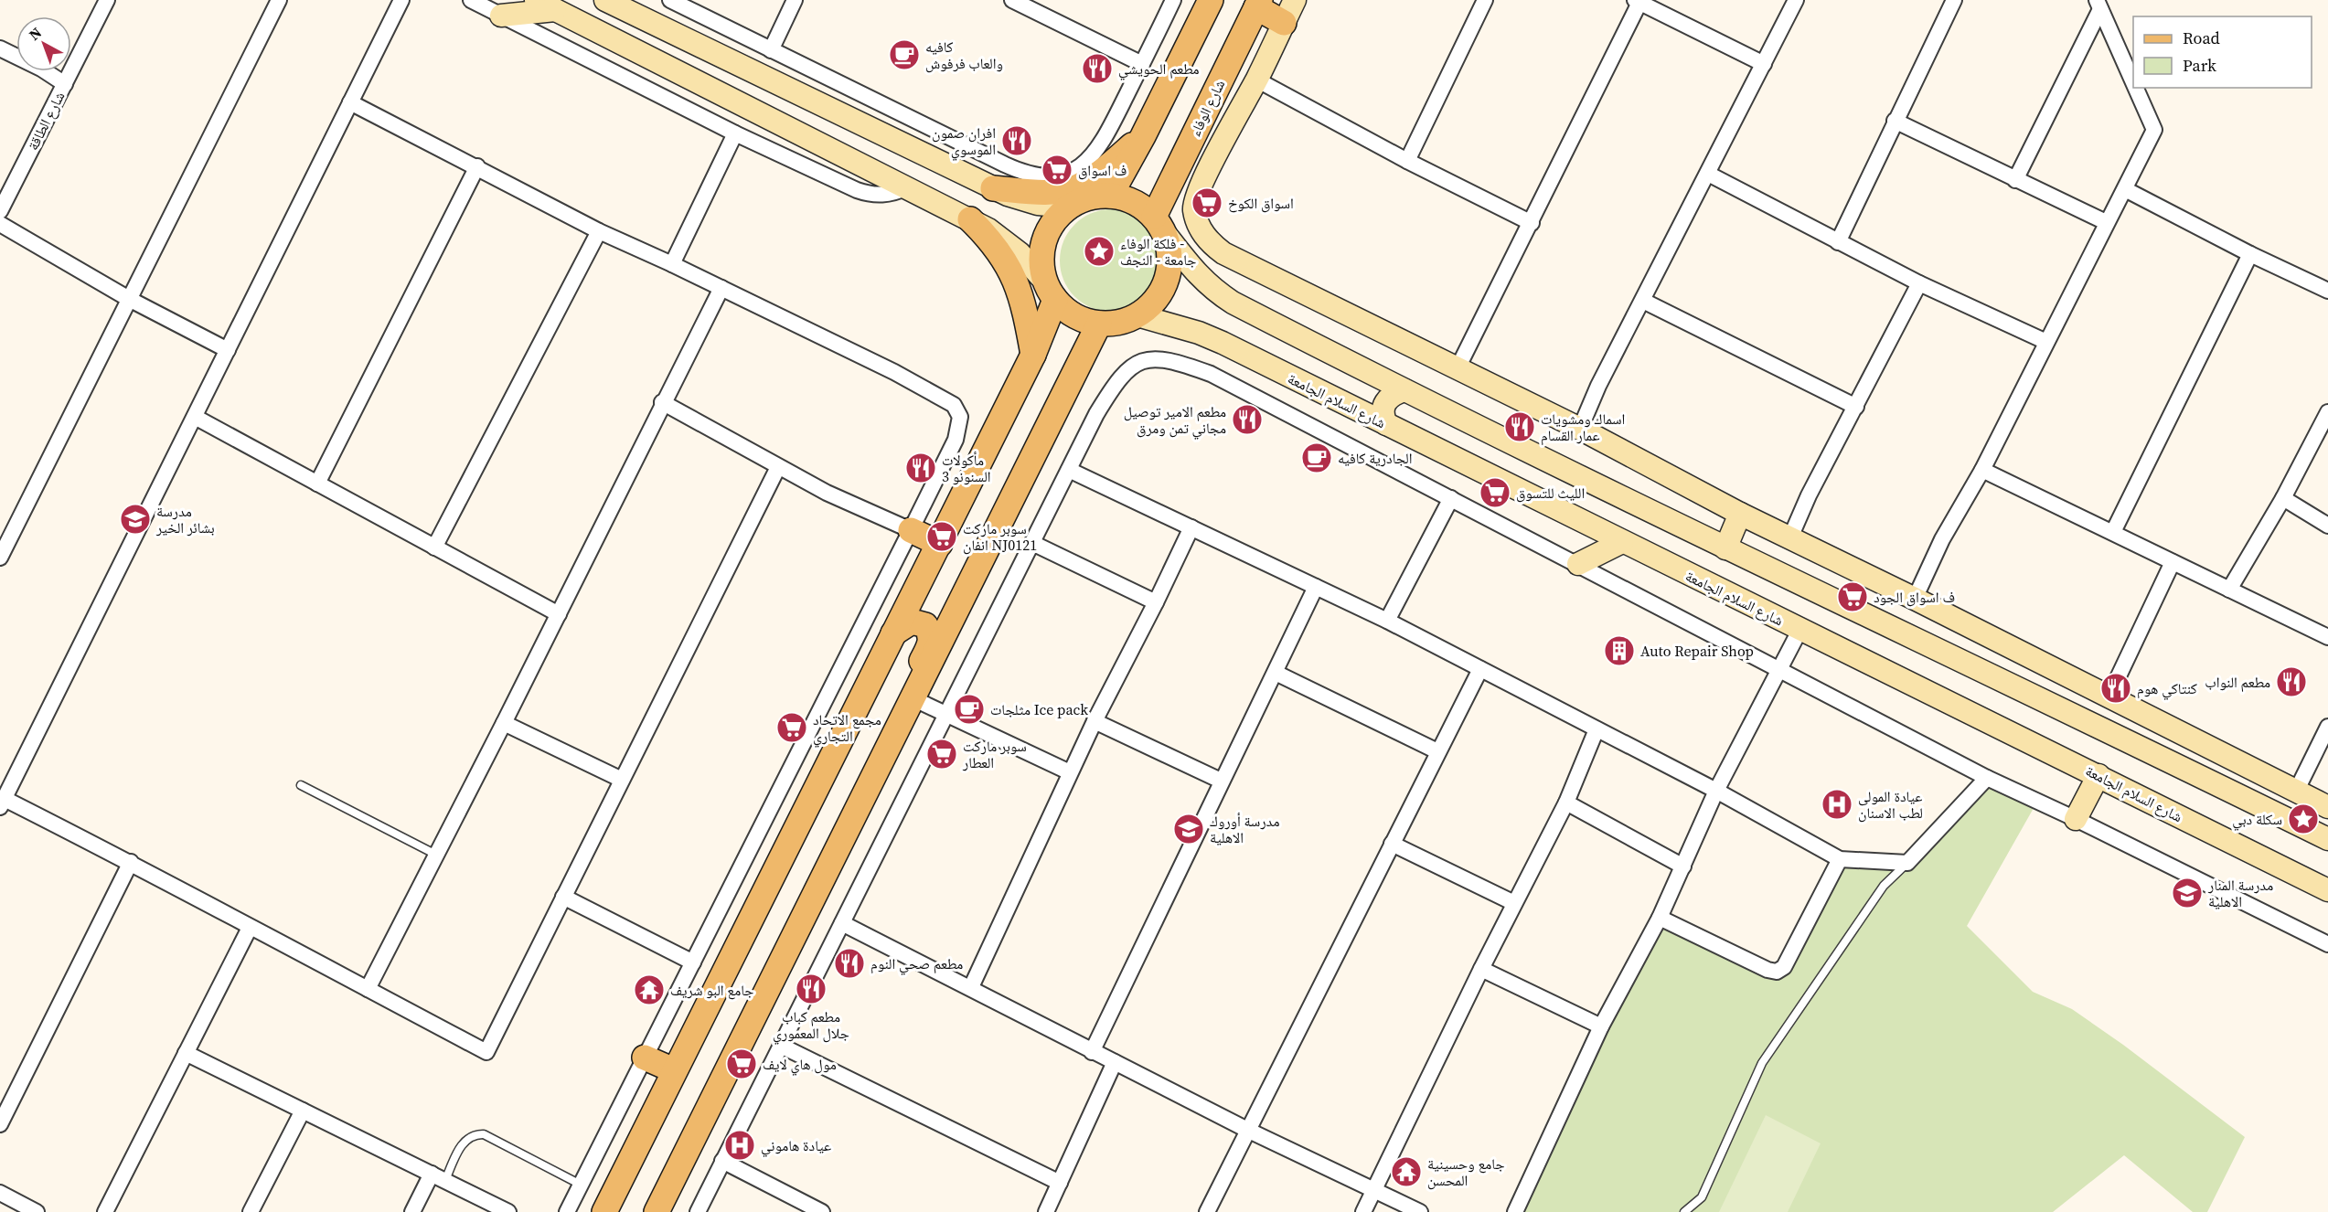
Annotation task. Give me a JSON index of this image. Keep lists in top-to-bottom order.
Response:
{
  "streets": {
    "main road": ["شارع الوفاء", "شارع السلام الجامعة"],
    "street": ["شارع الطاقة"]
  },
  "crossings": [
    ["شارع الوفاء", "شارع السلام الجامعة"]
  ],
  "places": {
    "cafe": ["كافيه والعاب فرفوش", "الجادرية كافيه", "مثلجات Ice pack"],
    "restaurant": [
      "مطعم الحويشي",
      "افران صمون الموسوي",
      "مطعم الامير توصيل مجاني تمن ومرق",
      "اسماك ومشويات عمار القسام",
      "مأكولات السنونو 3",
      "مطعم النواب",
      "كنتاكي هوم",
      "مطعم صحي النوم",
      "مطعم كباب جلال المعموري"
    ],
    "supermarket": [
      "ف اسواق",
      "اسواق الكوخ",
      "الليث للتسوق",
      "سوبر ماركت انفان NJ0121",
      "ف اسواق الجود",
      "مجمع الاتحاد التجاري",
      "سوبر ماركت العطار",
      "مول هاي لايف"
    ],
    "place": ["فلكة الوفاء - جامعة - النجف", "سكلة دبي"],
    "school or university": ["مدرسة بشائر الخير", "مدرسة أوروك الاهلية", "مدرسة المنار الاهلية"],
    "building": ["Auto Repair Shop"],
    "hospital": ["عيادة المولى لطب الاسنان", "عيادة هاموني"],
    "temple": ["جامع البو شريف", "جامع وحسينية المحسن"]
  },
  "legend": ["Road", "Park"],
  "north": "top left"
}
